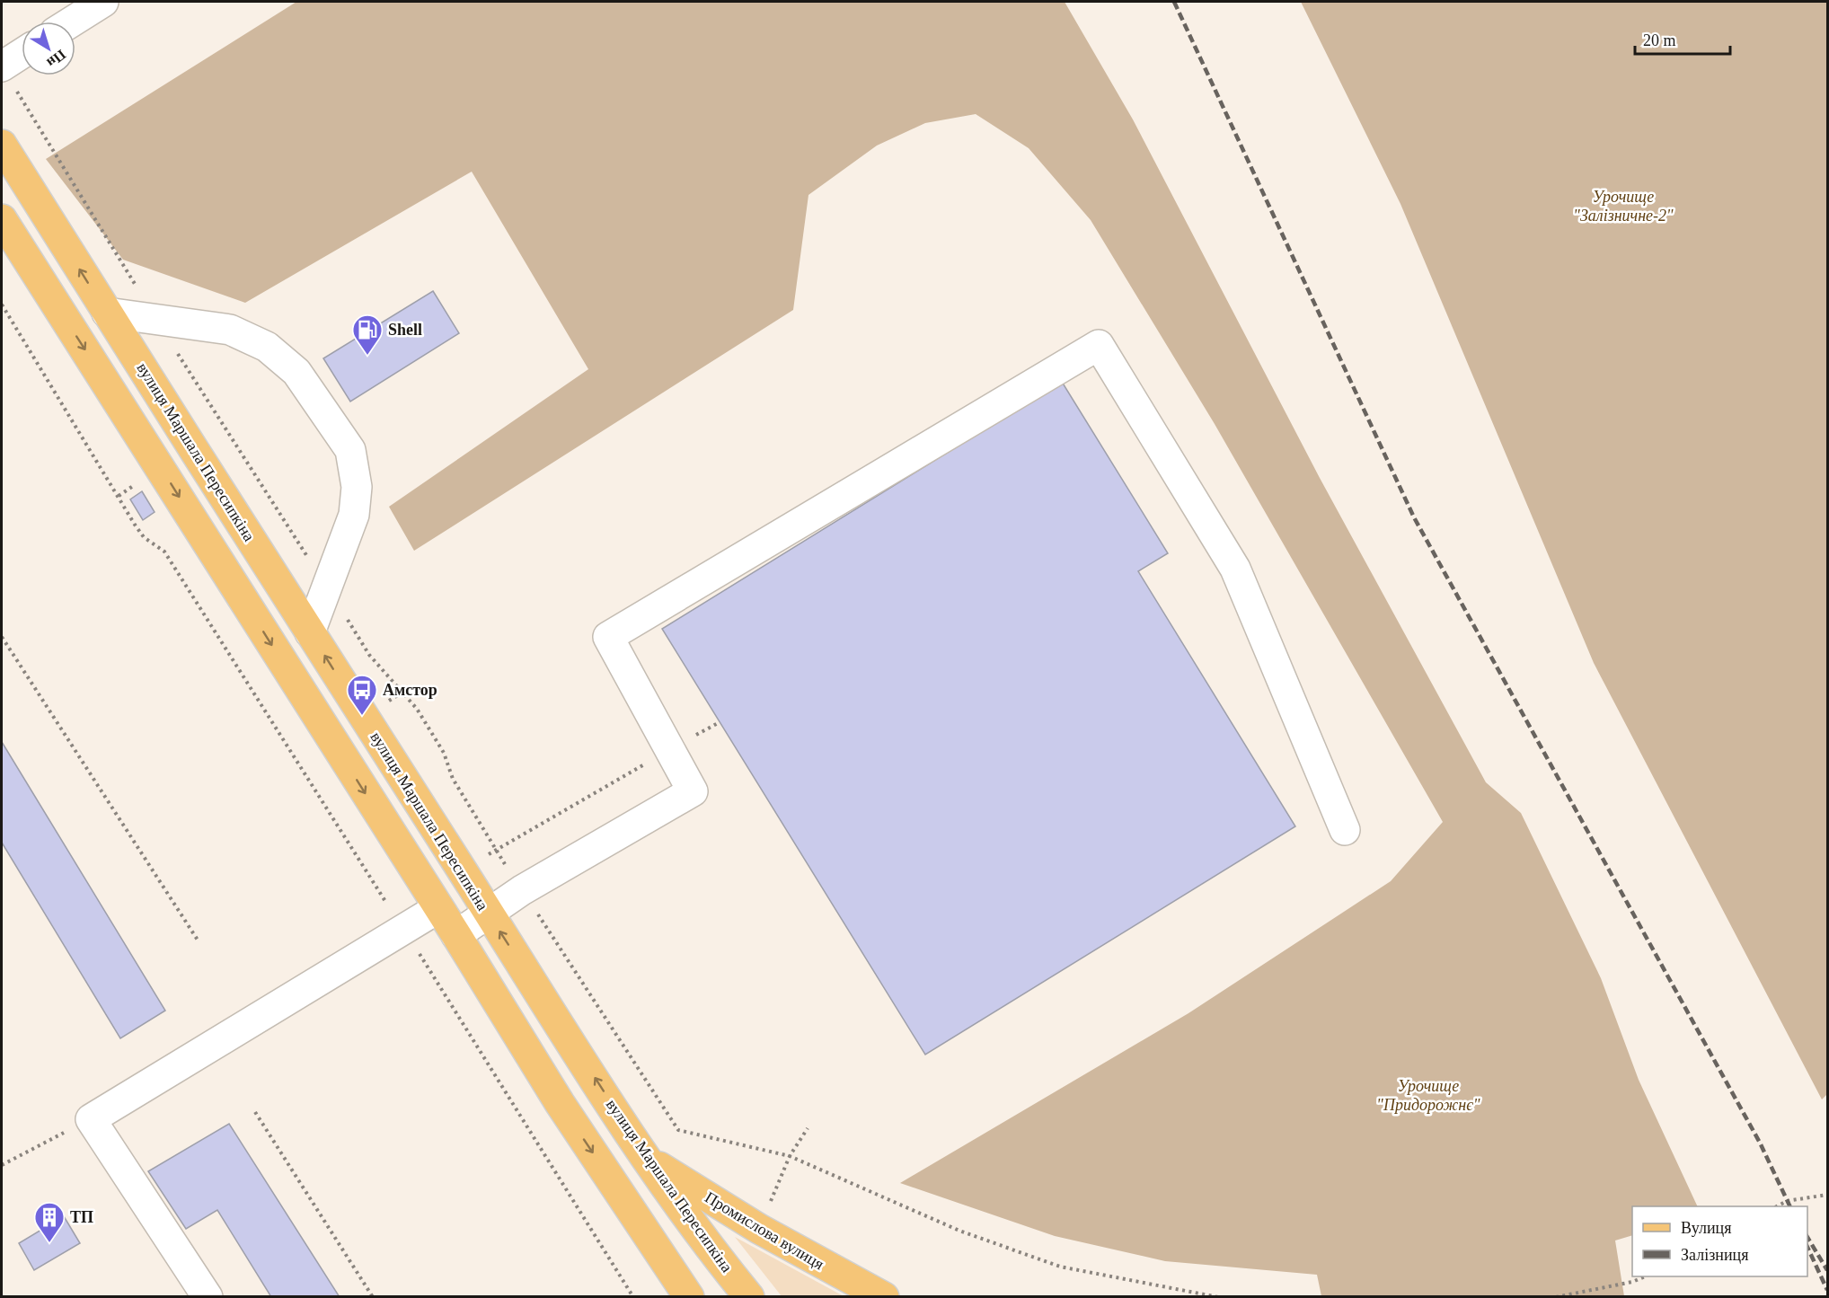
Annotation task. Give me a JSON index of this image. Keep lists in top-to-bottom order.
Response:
{
  "streets": {
    "main road": ["вулиця Маршала Пересипкіна", "Промислова вулиця"]
  },
  "crossings": [
    ["вулиця Маршала Пересипкіна", "Промислова вулиця"]
  ],
  "parks": ["Урочище \"Залізничне-2\"", "Урочище \"Придорожнє\""],
  "places": {
    "fuel station": ["Shell"],
    "bus stop": ["Амстор"],
    "building": ["ТП"]
  },
  "legend": ["Вулиця", "Залізниця"],
  "scale_bar": "20 m",
  "north": "bottom right"
}
